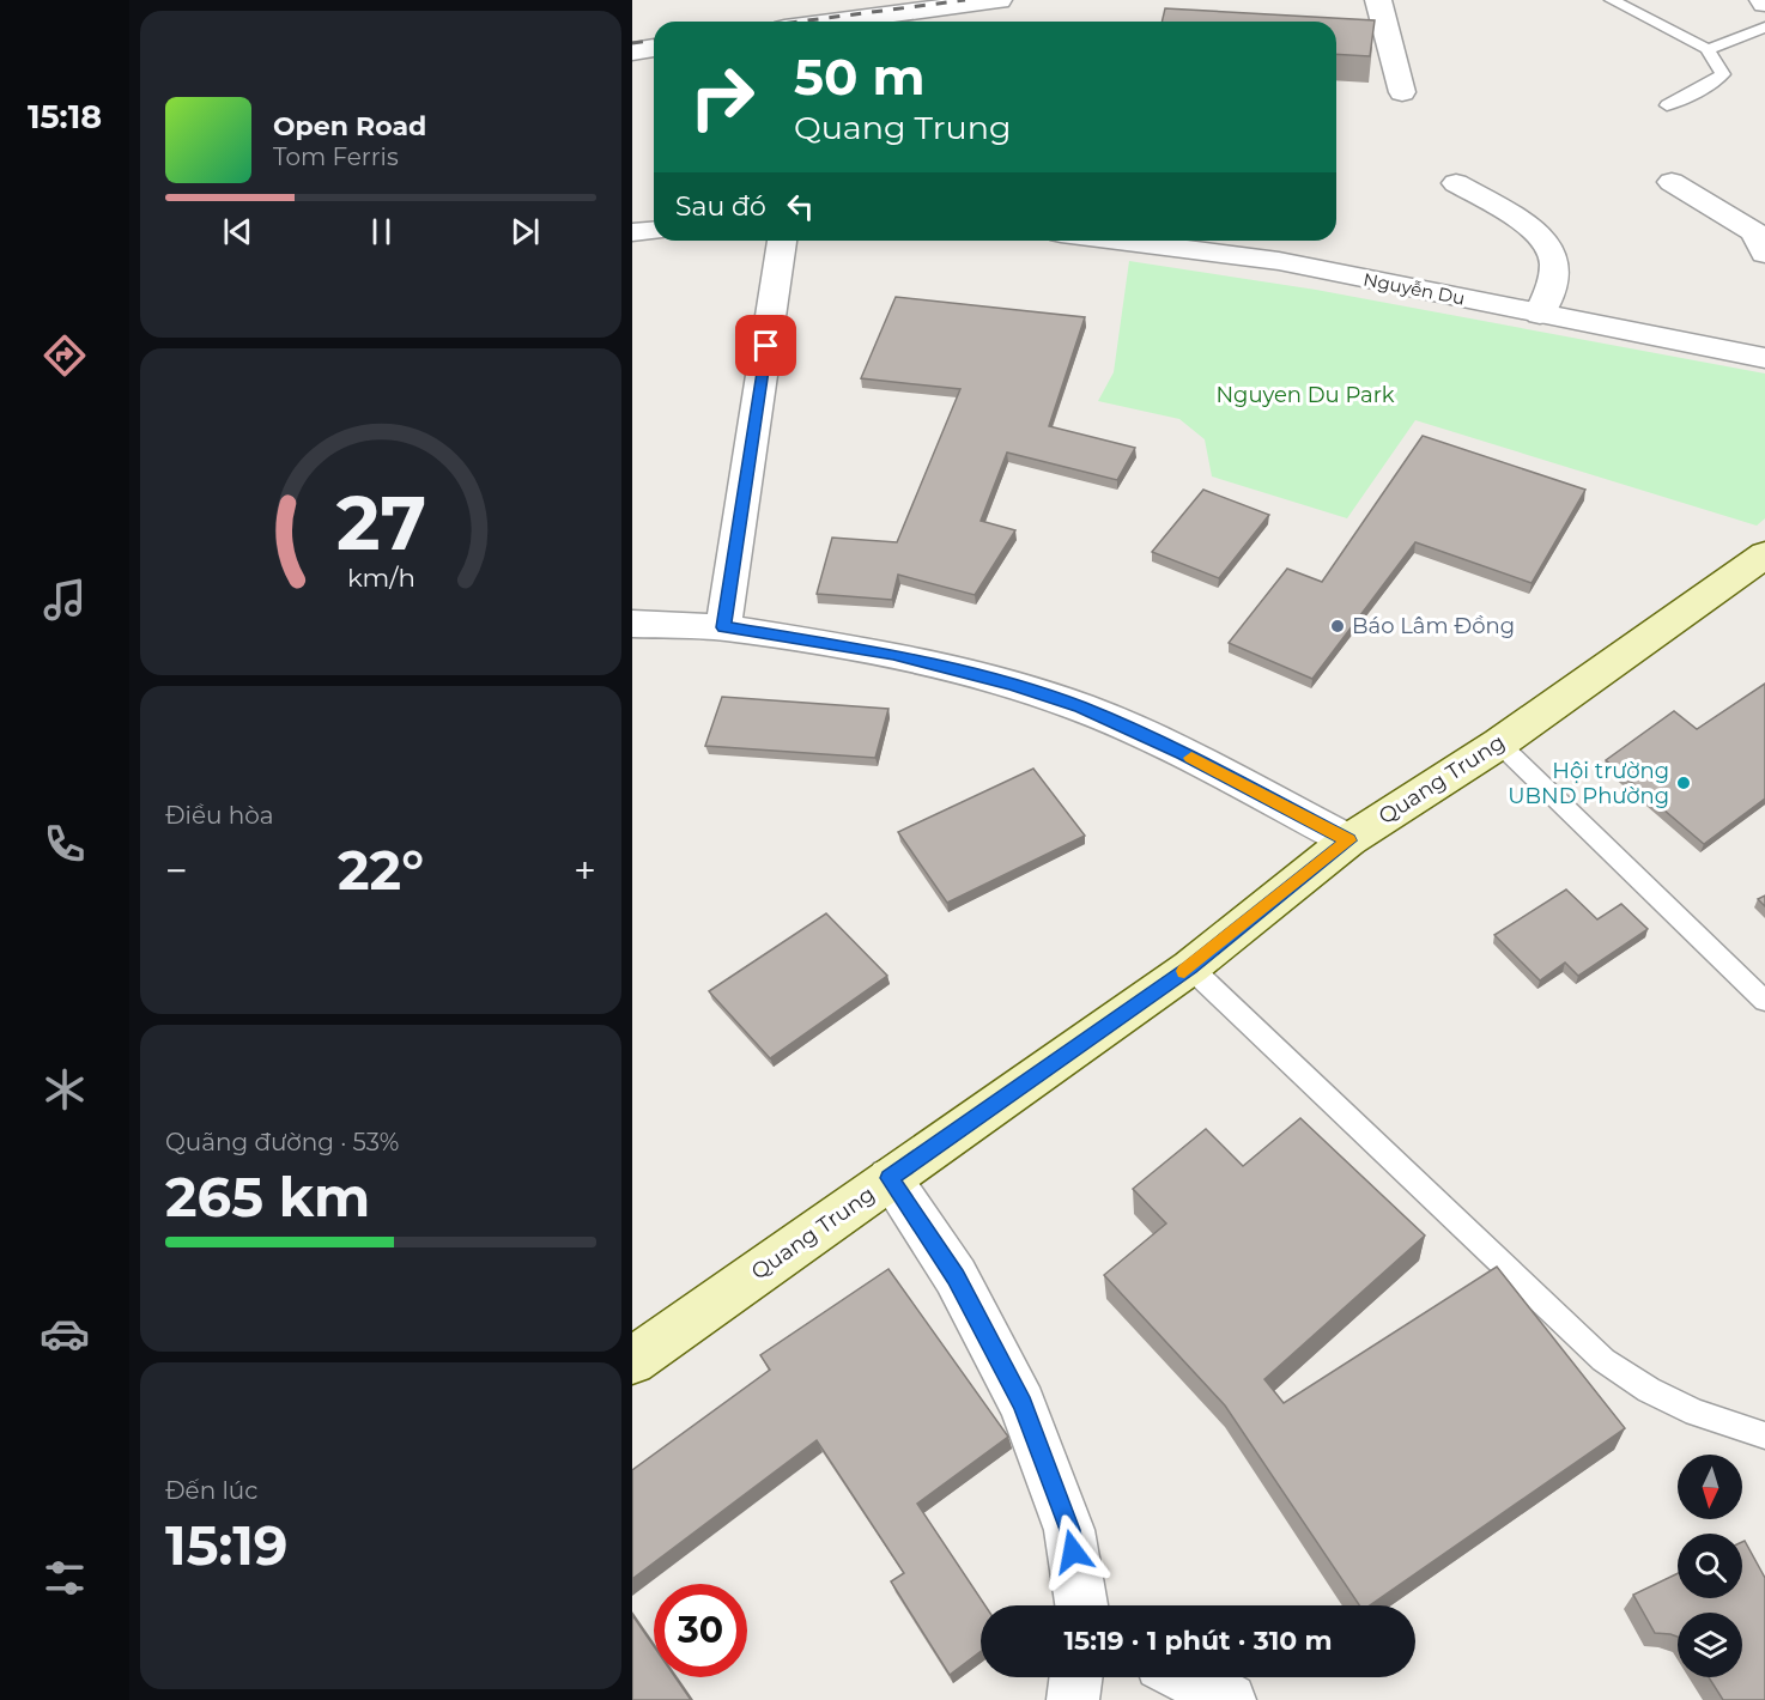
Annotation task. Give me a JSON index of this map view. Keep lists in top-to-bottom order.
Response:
{
  "streets": {
    "main road": ["Quang Trung"],
    "street": ["Nguyễn Du"]
  },
  "parks": ["Nguyen Du Park"],
  "places": ["Báo Lâm Đồng", "Hội trường UBND Phường"],
  "north": "bottom",
  "page": {
    "tabs": "15:18",
    "turn": ["50 m", "Quang Trung"],
    "song": ["Open Road", "Tom Ferris"],
    "then": "Sau đó",
    "tile": [
      "Điều hòa",
      ["Quãng đường · 53%", "265 km"],
      ["Đến lúc", "15:19"]
    ],
    "heat": ["−", "22°", "+"],
    "limit": "30",
    "trip": "15:19 · 1 phút · 310 m",
    "gauge": ["27", "km/h"]
  }
}
